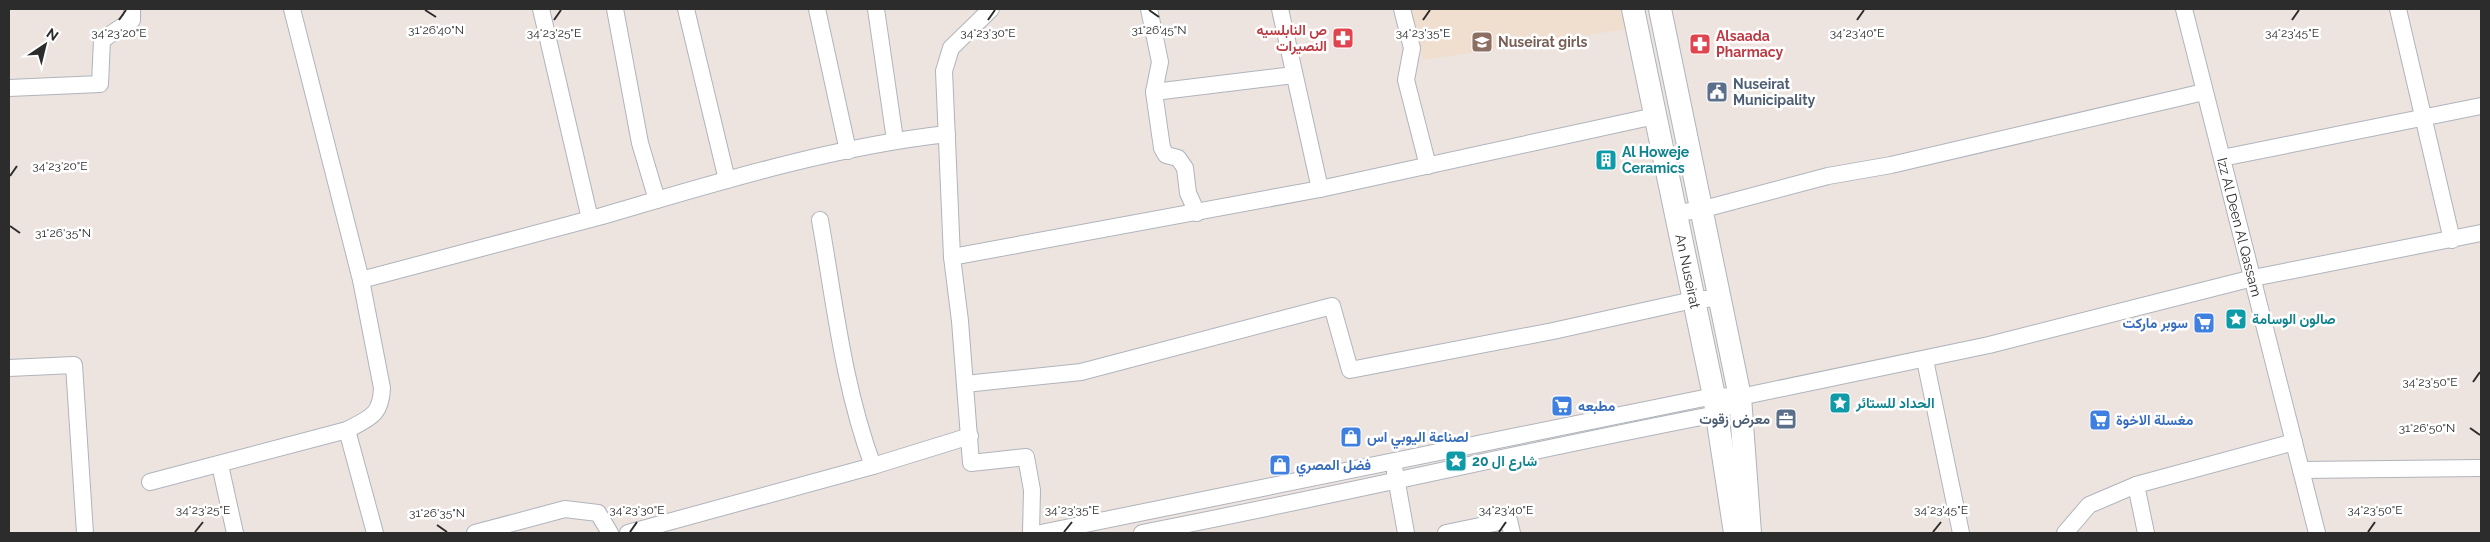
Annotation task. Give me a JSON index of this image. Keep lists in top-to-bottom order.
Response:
{
  "streets": {
    "main road": ["An Nuseirat"],
    "street": ["Izz Al Deen Al Qassam"]
  },
  "places": {
    "pharmacy": ["ص النابلسيه النصيرات", "Alsaada Pharmacy"],
    "school or university": ["Nuseirat girls"],
    "public building": ["Nuseirat Municipality"],
    "building": ["Al Howeje Ceramics"],
    "place": ["صالون الوسامة", "الحداد للستائر", "شارع ال 20"],
    "supermarket": ["سوبر ماركت", "مطبعه", "مغسلة الاخوة"],
    "office": ["معرض زقوت"],
    "shop": ["لصناعة اليوبي اس", "فضل المصري"]
  },
  "north": "top right",
  "coordinates": [
    "31°26'40\"N",
    "31°26'45\"N",
    "34°23'20\"E",
    "34°23'25\"E",
    "34°23'30\"E",
    "34°23'35\"E",
    "34°23'40\"E",
    "34°23'45\"E",
    "31°26'35\"N",
    "34°23'50\"E",
    "31°26'50\"N"
  ]
}
